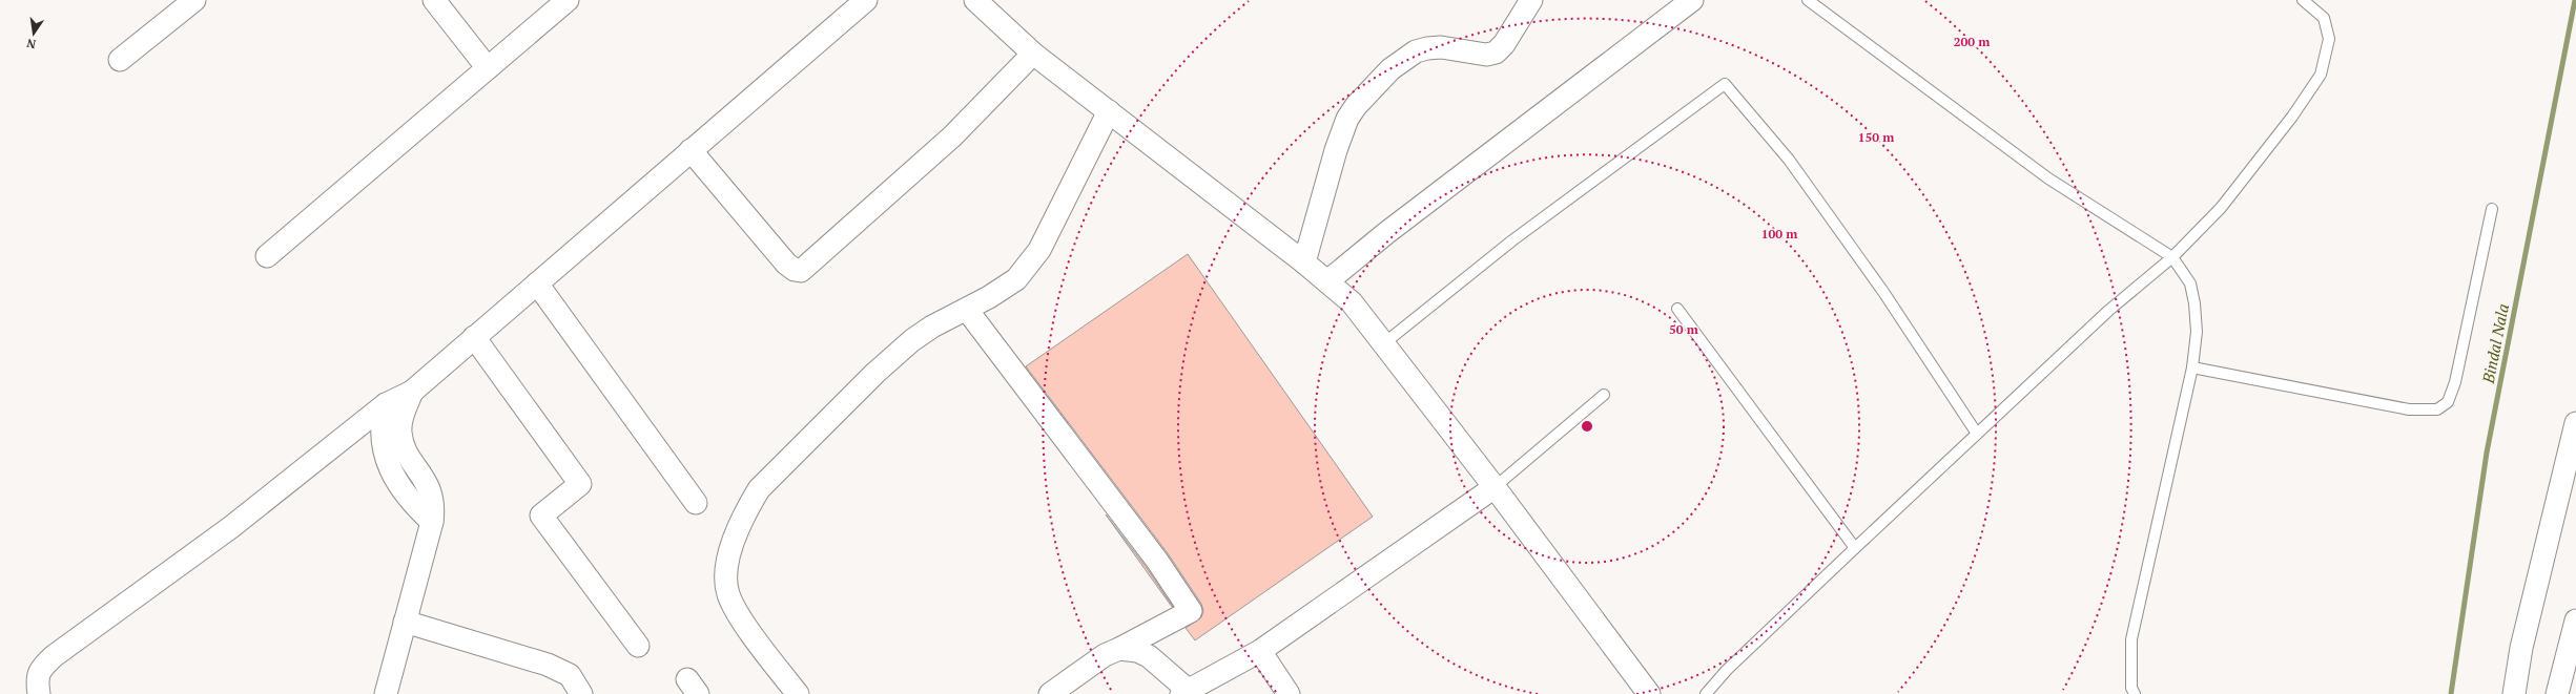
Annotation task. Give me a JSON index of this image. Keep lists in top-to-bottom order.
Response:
{
  "water": ["Bindal Nala"],
  "north": "bottom",
  "rings": [
    "200 m",
    "150 m",
    "100 m",
    "50 m"
  ]
}
